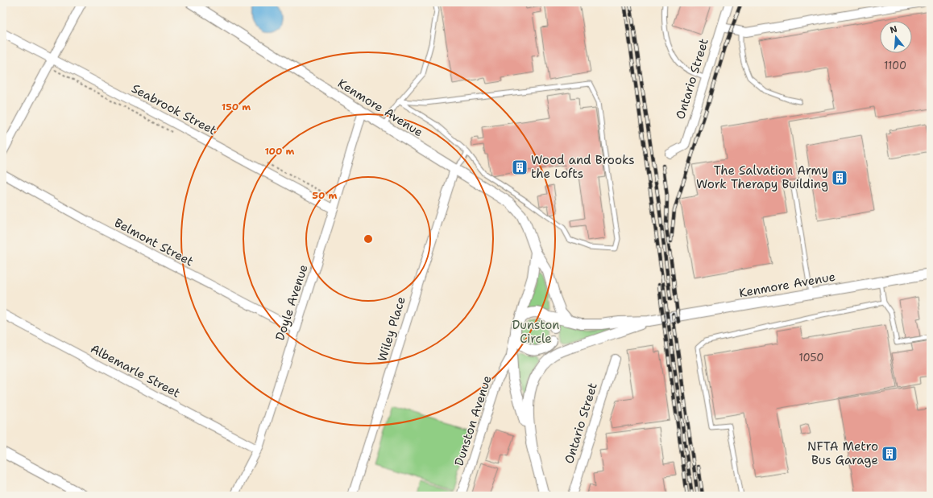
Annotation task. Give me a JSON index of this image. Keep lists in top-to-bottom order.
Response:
{
  "streets": {
    "street": [
      "Ontario Street",
      "Kenmore Avenue",
      "Seabrook Street",
      "Belmont Street",
      "Doyle Avenue",
      "Wiley Place",
      "Albemarle Street",
      "Dunston Avenue"
    ]
  },
  "crossings": [
    ["Kenmore Avenue", "Doyle Avenue"],
    ["Kenmore Avenue", "Wiley Place"],
    ["Seabrook Street", "Doyle Avenue"],
    ["Belmont Street", "Doyle Avenue"],
    ["Doyle Avenue", "Albemarle Street"]
  ],
  "parks": ["Dunston Circle"],
  "places": {
    "building": ["Wood and Brooks the Lofts", "The Salvation Army Work Therapy Building", "NFTA Metro Bus Garage"]
  },
  "house_numbers": ["1100", "1050"],
  "north": "top",
  "rings": ["150 m", "100 m", "50 m"]
}
